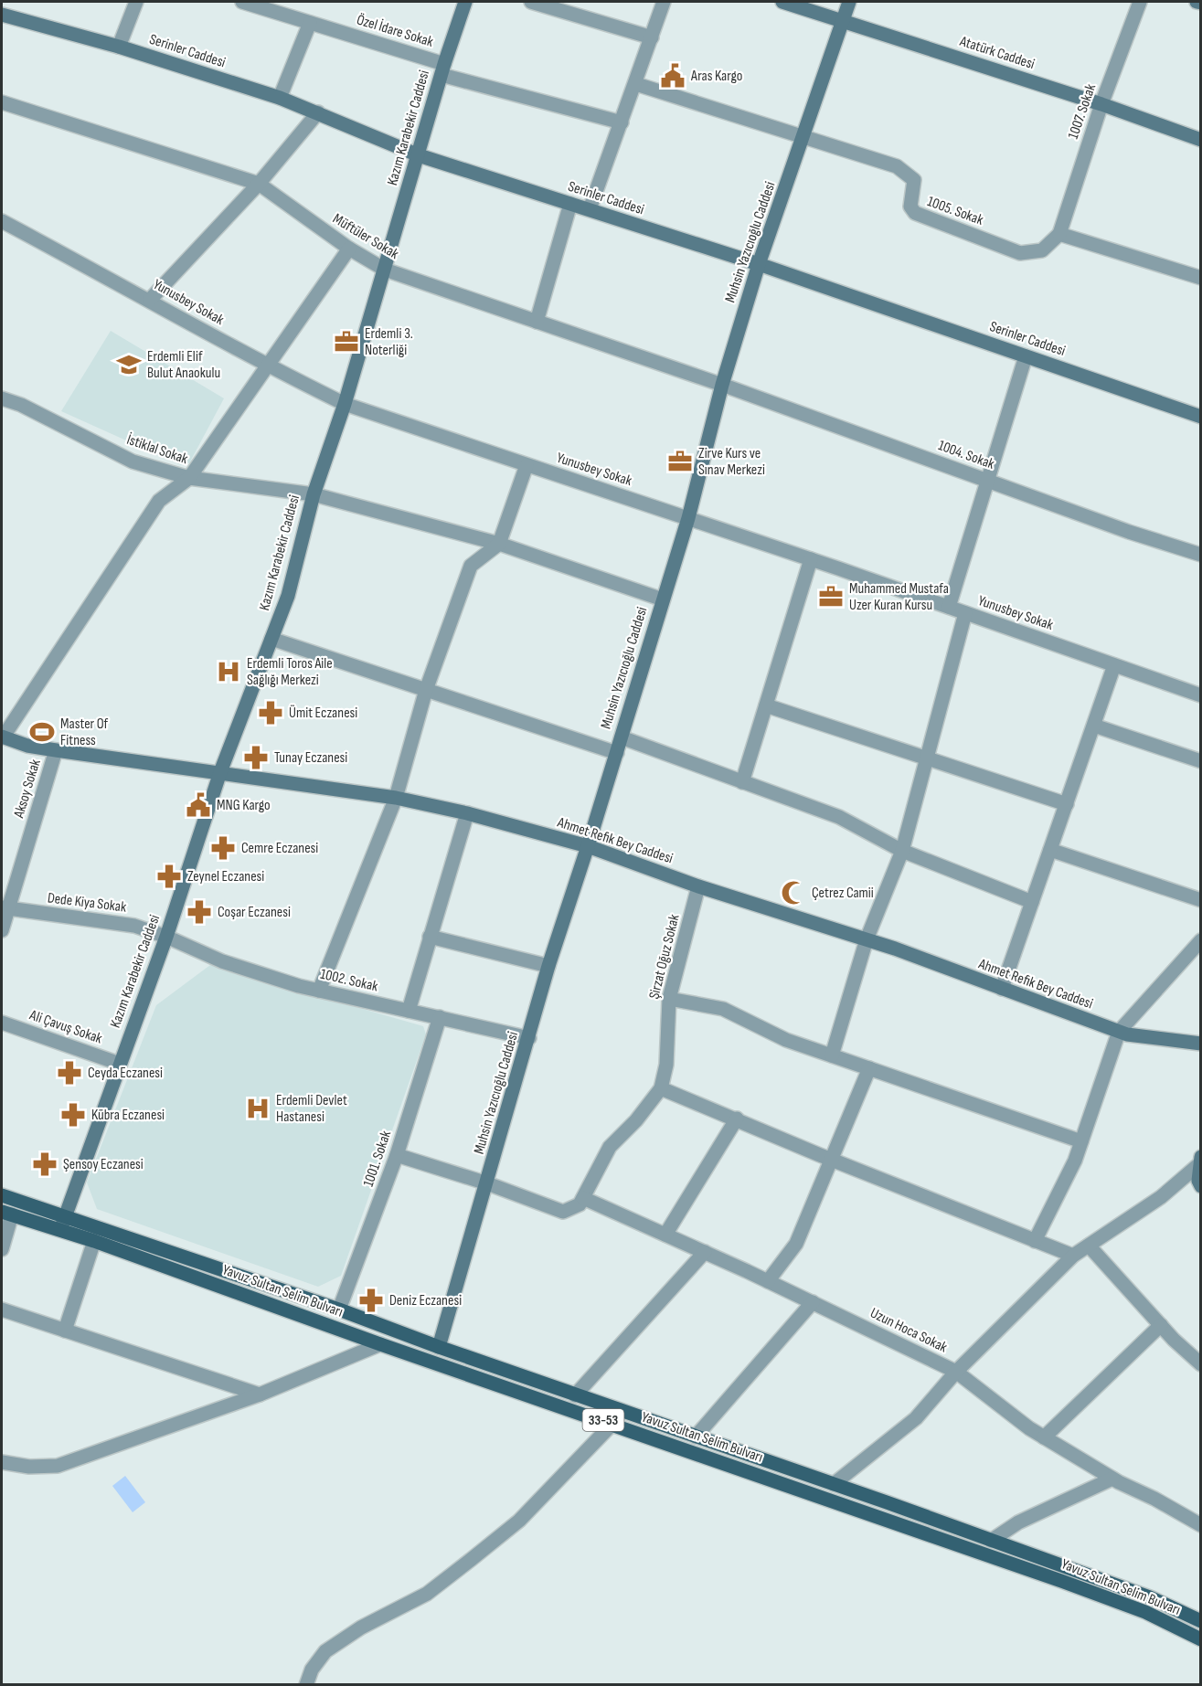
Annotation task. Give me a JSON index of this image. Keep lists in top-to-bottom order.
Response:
{
  "streets": {
    "main road": ["Yavuz Sultan Selim Bulvarı", "33-53"],
    "street": [
      "Özel İdare Sokak",
      "Serinler Caddesi",
      "Atatürk Caddesi",
      "1007. Sokak",
      "Kazım Karabekir Caddesi",
      "1005. Sokak",
      "Müftüler Sokak",
      "Muhsin Yazıcıoğlu Caddesi",
      "Yunusbey Sokak",
      "İstiklal Sokak",
      "1004. Sokak",
      "Aksoy Sokak",
      "Ahmet Refik Bey Caddesi",
      "Dede Kiya Sokak",
      "Şirzat Oğuz Sokak",
      "1002. Sokak",
      "Ali Çavuş Sokak",
      "1001. Sokak",
      "Uzun Hoca Sokak"
    ]
  },
  "crossings": [
    ["Özel İdare Sokak", "Kazım Karabekir Caddesi"],
    ["Serinler Caddesi", "Kazım Karabekir Caddesi"],
    ["Serinler Caddesi", "Muhsin Yazıcıoğlu Caddesi"],
    ["Atatürk Caddesi", "1007. Sokak"],
    ["Atatürk Caddesi", "Muhsin Yazıcıoğlu Caddesi"],
    ["1007. Sokak", "1005. Sokak"],
    ["Kazım Karabekir Caddesi", "Müftüler Sokak"],
    ["Kazım Karabekir Caddesi", "Yunusbey Sokak"],
    ["Kazım Karabekir Caddesi", "İstiklal Sokak"],
    ["Kazım Karabekir Caddesi", "Ahmet Refik Bey Caddesi"],
    ["Kazım Karabekir Caddesi", "Dede Kiya Sokak"],
    ["Kazım Karabekir Caddesi", "1002. Sokak"],
    ["Kazım Karabekir Caddesi", "Ali Çavuş Sokak"],
    ["Kazım Karabekir Caddesi", "Yavuz Sultan Selim Bulvarı"],
    ["1005. Sokak", "Muhsin Yazıcıoğlu Caddesi"],
    ["Müftüler Sokak", "Muhsin Yazıcıoğlu Caddesi"],
    ["Müftüler Sokak", "1004. Sokak"],
    ["Muhsin Yazıcıoğlu Caddesi", "Yunusbey Sokak"],
    ["Muhsin Yazıcıoğlu Caddesi", "İstiklal Sokak"],
    ["Muhsin Yazıcıoğlu Caddesi", "1004. Sokak"],
    ["Muhsin Yazıcıoğlu Caddesi", "Ahmet Refik Bey Caddesi"],
    ["Muhsin Yazıcıoğlu Caddesi", "1002. Sokak"],
    ["Muhsin Yazıcıoğlu Caddesi", "Yavuz Sultan Selim Bulvarı"],
    ["Aksoy Sokak", "Ahmet Refik Bey Caddesi"],
    ["Aksoy Sokak", "Dede Kiya Sokak"],
    ["Ahmet Refik Bey Caddesi", "Şirzat Oğuz Sokak"],
    ["Dede Kiya Sokak", "1002. Sokak"],
    ["Şirzat Oğuz Sokak", "Uzun Hoca Sokak"],
    ["1002. Sokak", "1001. Sokak"],
    ["1001. Sokak", "Yavuz Sultan Selim Bulvarı"]
  ],
  "places": {
    "public building": ["Aras Kargo", "MNG Kargo"],
    "office": ["Erdemli 3. Noterliği", "Zirve Kurs ve Sınav Merkezi", "Muhammed Mustafa Uzer Kuran Kursu"],
    "school or university": ["Erdemli Elif Bulut Anaokulu"],
    "hospital": ["Erdemli Toros Aile Sağlığı Merkezi", "Erdemli Devlet Hastanesi"],
    "pharmacy": [
      "Ümit Eczanesi",
      "Tunay Eczanesi",
      "Cemre Eczanesi",
      "Zeynel Eczanesi",
      "Coşar Eczanesi",
      "Ceyda Eczanesi",
      "Kübra Eczanesi",
      "Şensoy Eczanesi",
      "Deniz Eczanesi"
    ],
    "sports": ["Master Of Fitness"],
    "mosque": ["Çetrez Camii"]
  }
}
